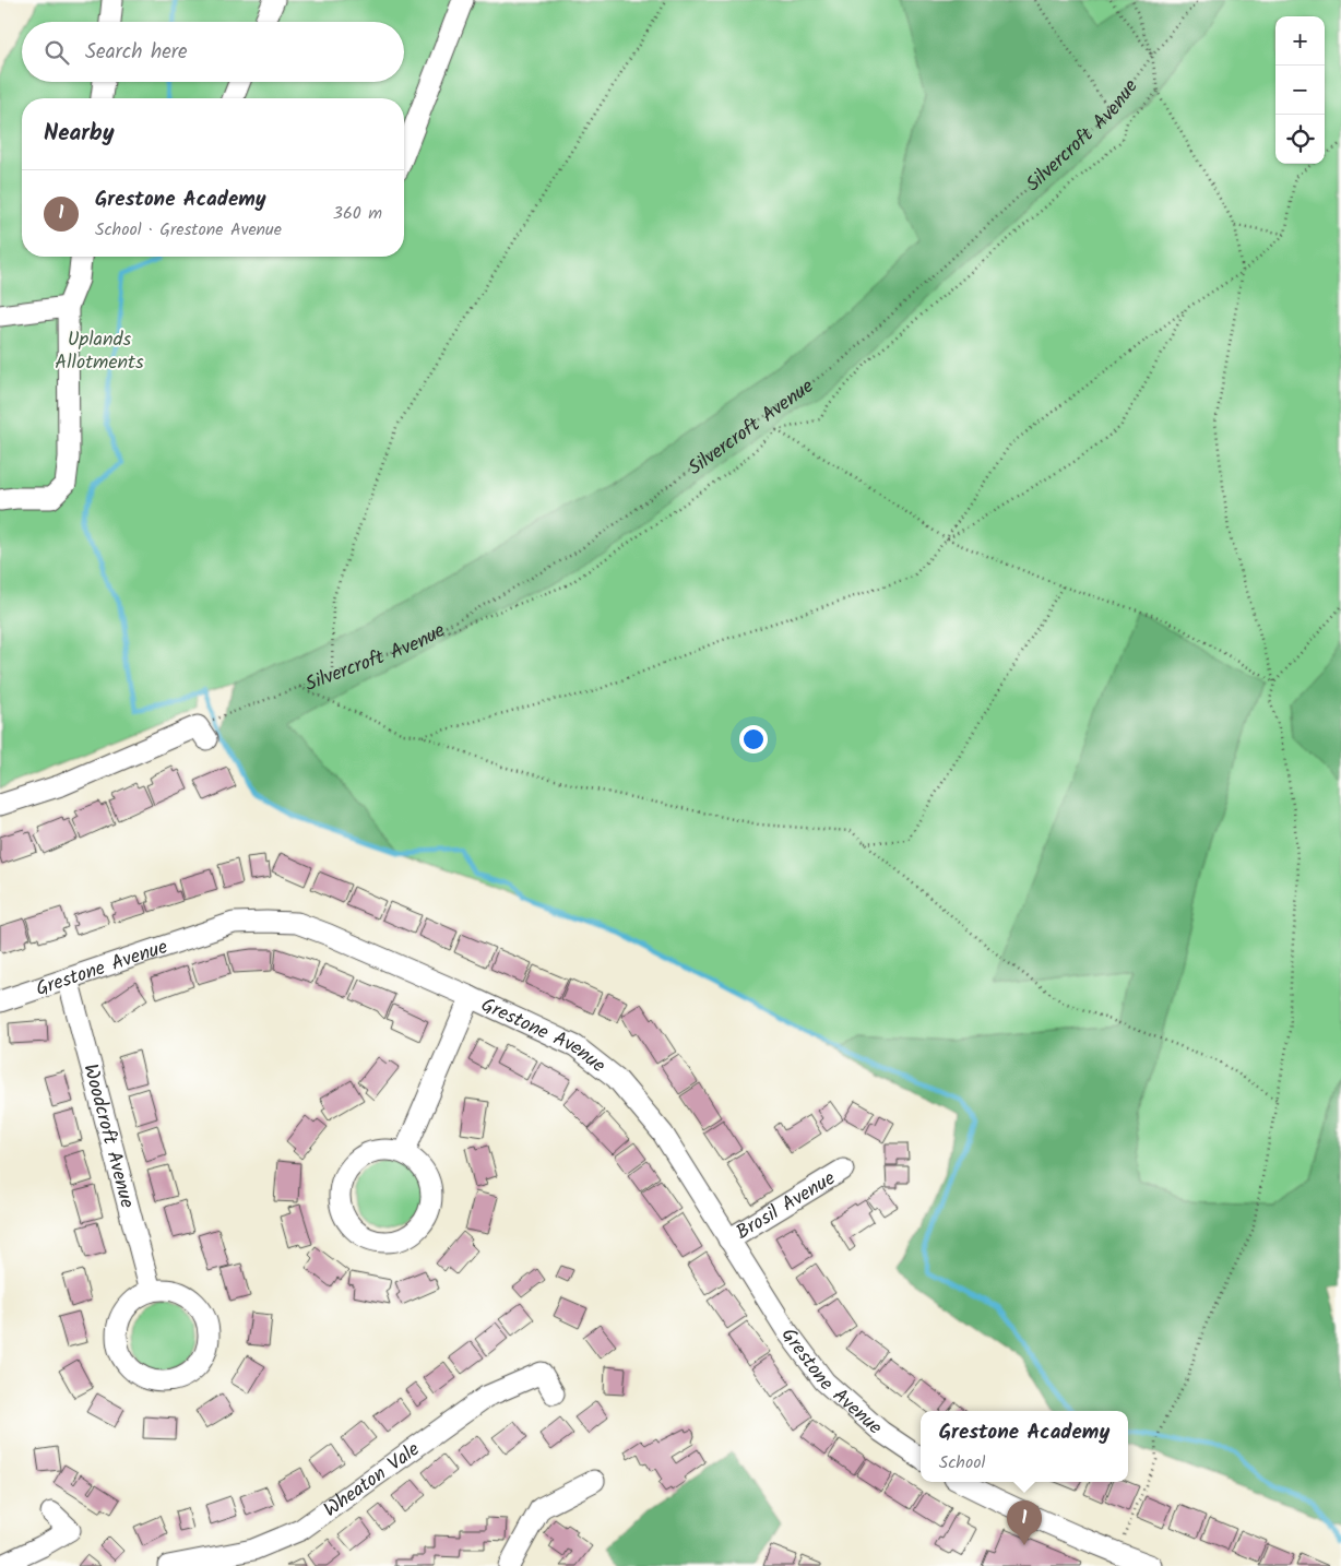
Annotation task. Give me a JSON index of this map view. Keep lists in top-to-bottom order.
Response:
{
  "streets": {
    "street": [
      "Grestone Avenue",
      "Woodcroft Avenue",
      "Brosil Avenue",
      "Wheaton Vale"
    ],
    "path": ["Silvercroft Avenue"]
  },
  "crossings": [
    ["Grestone Avenue", "Woodcroft Avenue"],
    ["Grestone Avenue", "Brosil Avenue"]
  ],
  "parks": ["Uplands Allotments"],
  "page": {
    "map_buttons": ["+", "−"],
    "search": "Search here",
    "heading": "Nearby",
    "list": [
      {
        "mark": "1",
        "name": "Grestone Academy",
        "note": "School · Grestone Avenue",
        "value": "360 m"
      }
    ],
    "popup": ["Grestone Academy", "School"],
    "pins": "1"
  }
}
